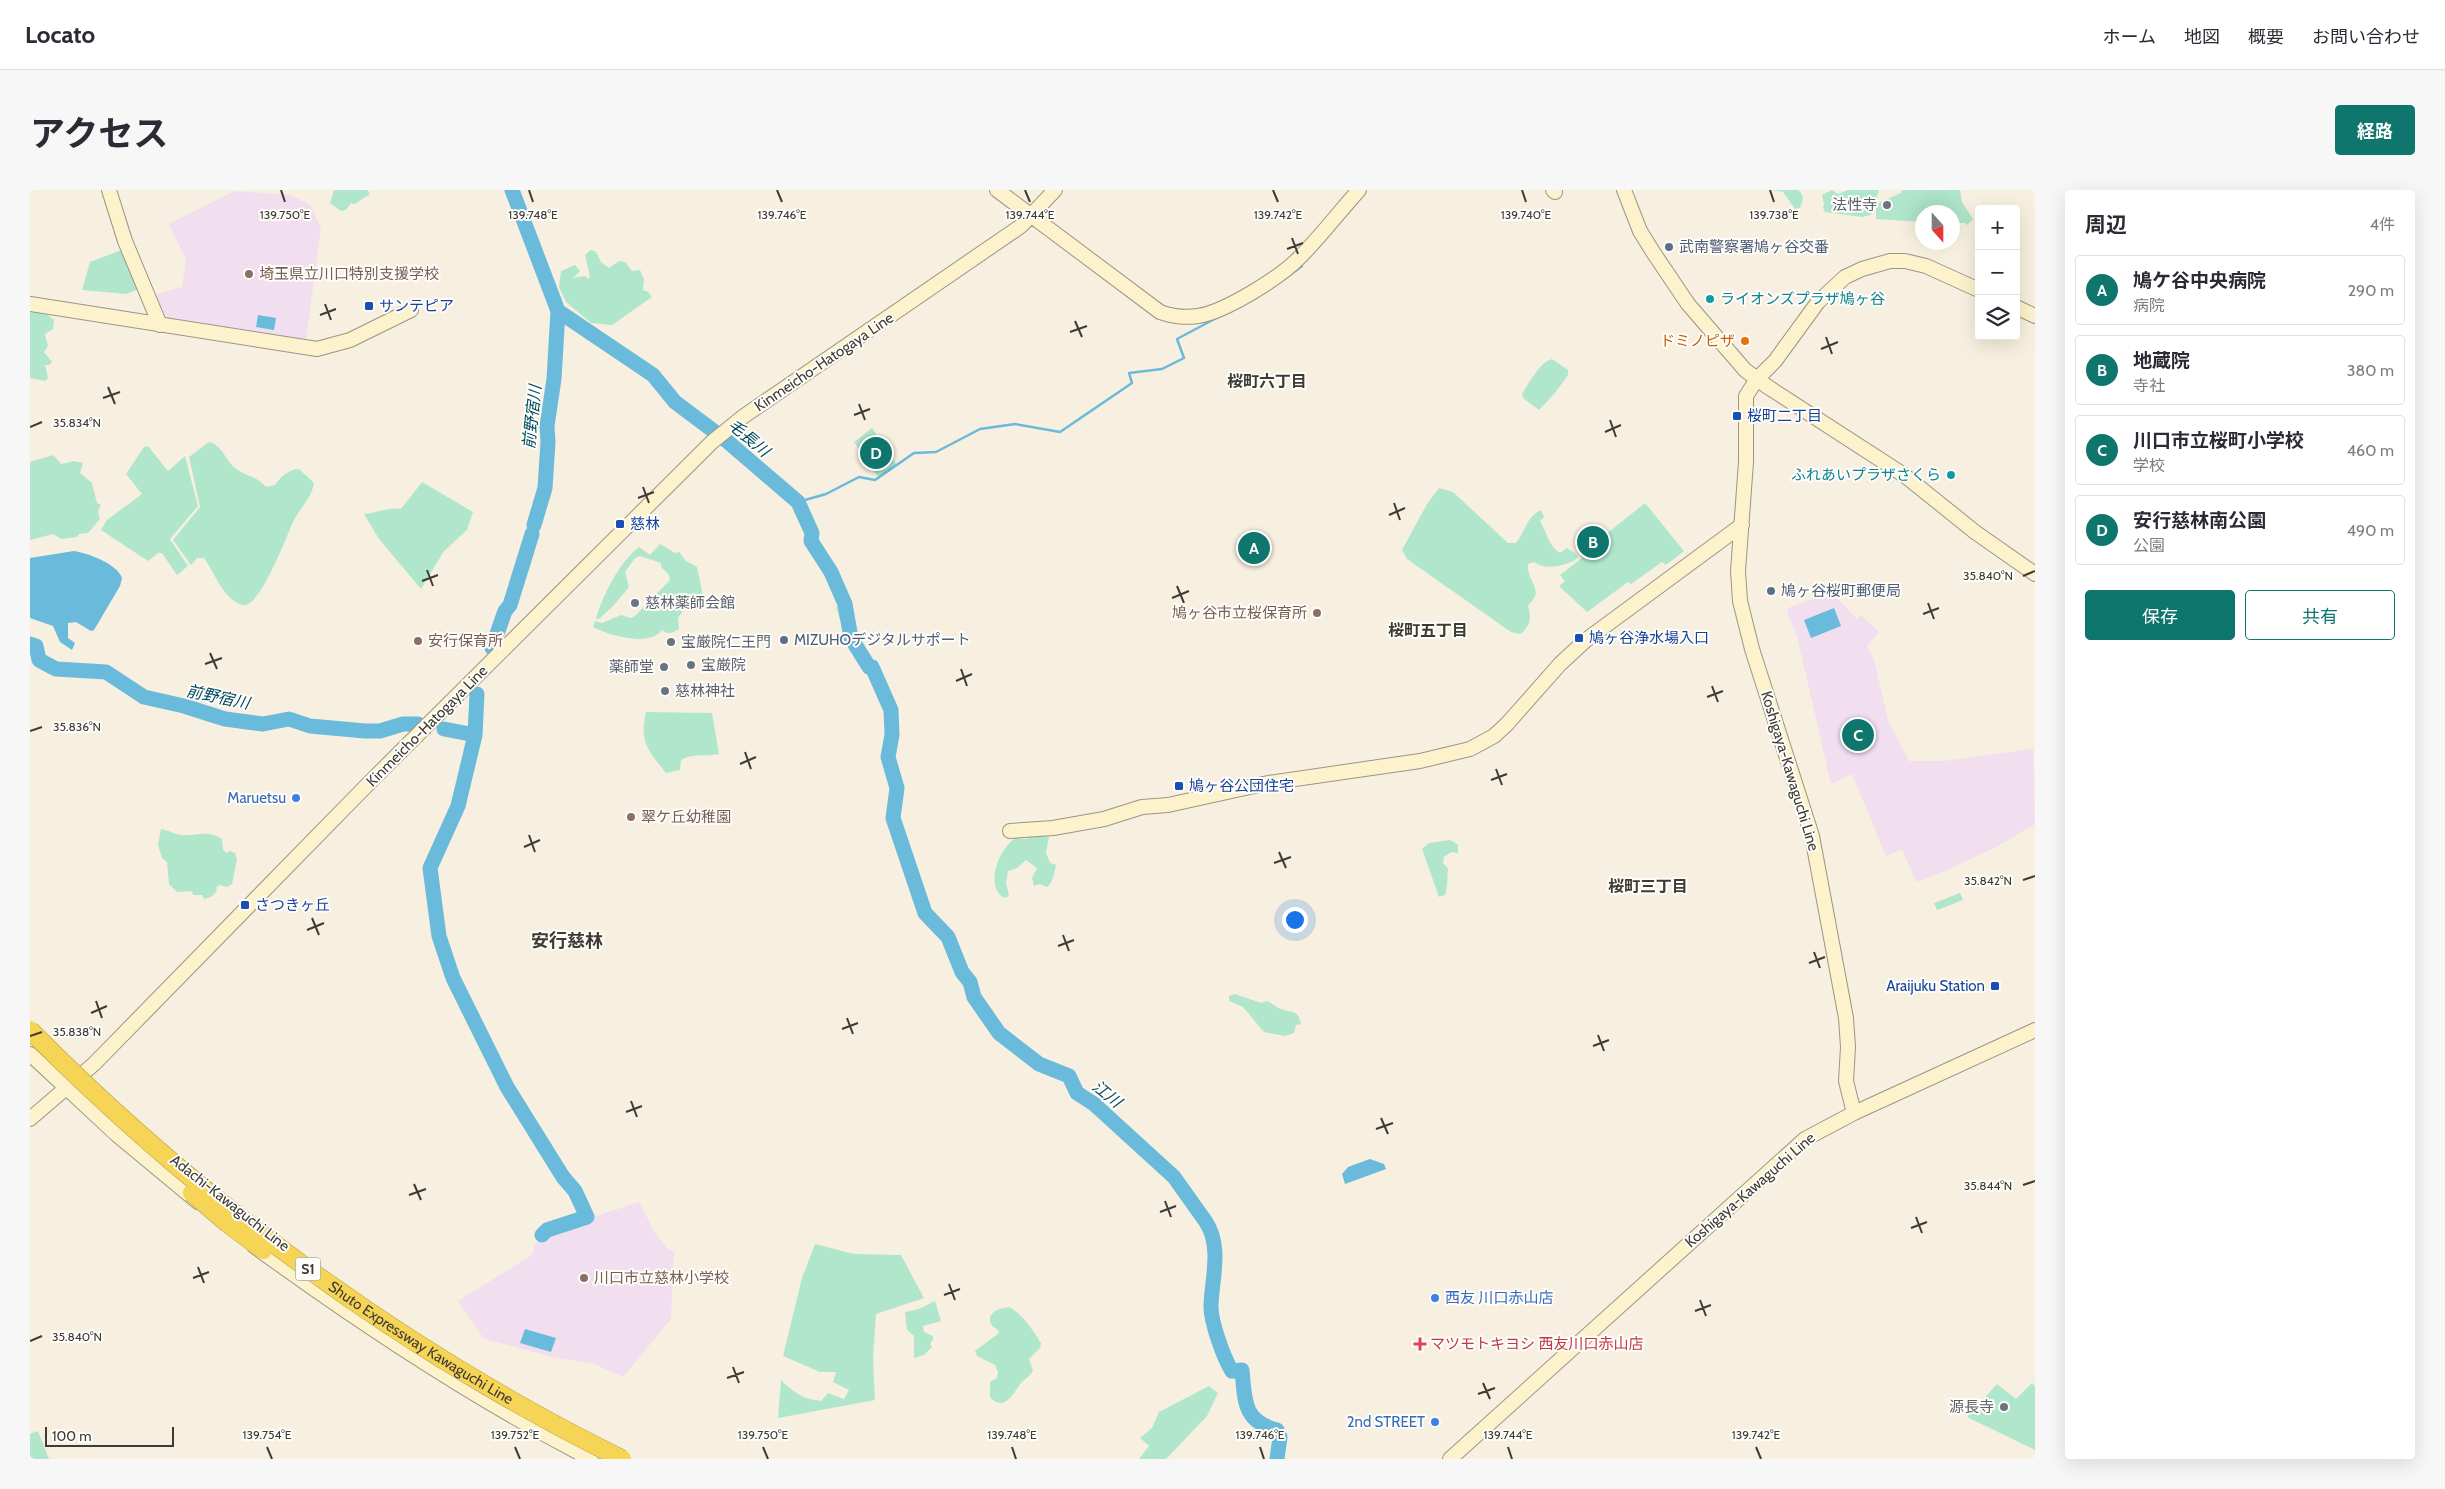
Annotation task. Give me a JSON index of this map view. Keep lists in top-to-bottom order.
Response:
{
  "streets": {
    "highway": ["S1", "Shuto Expressway Kawaguchi Line"],
    "main road": ["Kinmeicho-Hatogaya Line", "Koshigaya-Kawaguchi Line", "Adachi-Kawaguchi Line"]
  },
  "crossings": [
    ["Kinmeicho-Hatogaya Line", "Adachi-Kawaguchi Line"]
  ],
  "districts": [
    "桜町六丁目",
    "桜町五丁目",
    "桜町三丁目",
    "安行慈林"
  ],
  "water": ["前野宿川", "毛長川", "江川"],
  "places": {
    "other": [
      "法性寺",
      "武南警察署鳩ヶ谷交番",
      "埼玉県立川口特別支援学校",
      "ライオンズプラザ鳩ヶ谷",
      "ドミノピザ",
      "ふれあいプラザさくら",
      "鳩ヶ谷桜町郵便局",
      "慈林薬師会館",
      "鳩ヶ谷市立桜保育所",
      "MIZUHOデジタルサポート",
      "安行保育所",
      "宝厳院仁王門",
      "宝厳院",
      "薬師堂",
      "慈林神社",
      "Maruetsu",
      "翠ケ丘幼稚園",
      "川口市立慈林小学校",
      "西友 川口赤山店",
      "源長寺",
      "2nd STREET"
    ],
    "transit": [
      "サンテピア",
      "桜町二丁目",
      "慈林",
      "鳩ヶ谷浄水場入口",
      "鳩ヶ谷公団住宅",
      "さつきヶ丘",
      "Araijuku Station"
    ],
    "health": ["マツモトキヨシ 西友川口赤山店"]
  },
  "scale_bar": "100 m",
  "north": "bottom",
  "page": {
    "header": "Locato",
    "nav": [
      "ホーム",
      "地図",
      "概要",
      "お問い合わせ"
    ],
    "title": "アクセス",
    "buttons": [
      "経路",
      ["保存", "共有"]
    ],
    "heading": ["周辺", "4件"],
    "map_buttons": ["+", "−"],
    "list": [
      {
        "mark": "A",
        "name": "鳩ケ谷中央病院",
        "note": "病院",
        "value": "290 m"
      },
      {
        "mark": "B",
        "name": "地蔵院",
        "note": "寺社",
        "value": "380 m"
      },
      {
        "mark": "C",
        "name": "川口市立桜町小学校",
        "note": "学校",
        "value": "460 m"
      },
      {
        "mark": "D",
        "name": "安行慈林南公園",
        "note": "公園",
        "value": "490 m"
      }
    ],
    "pins": [
      "D",
      "B",
      "A",
      "C"
    ],
    "scale": "100 m"
  },
  "coordinates": [
    "139.750°E",
    "139.748°E",
    "139.746°E",
    "139.744°E",
    "139.742°E",
    "139.740°E",
    "139.738°E",
    "35.834°N",
    "35.840°N",
    "35.836°N",
    "35.842°N",
    "35.838°N",
    "35.844°N",
    "139.754°E",
    "139.752°E"
  ]
}
